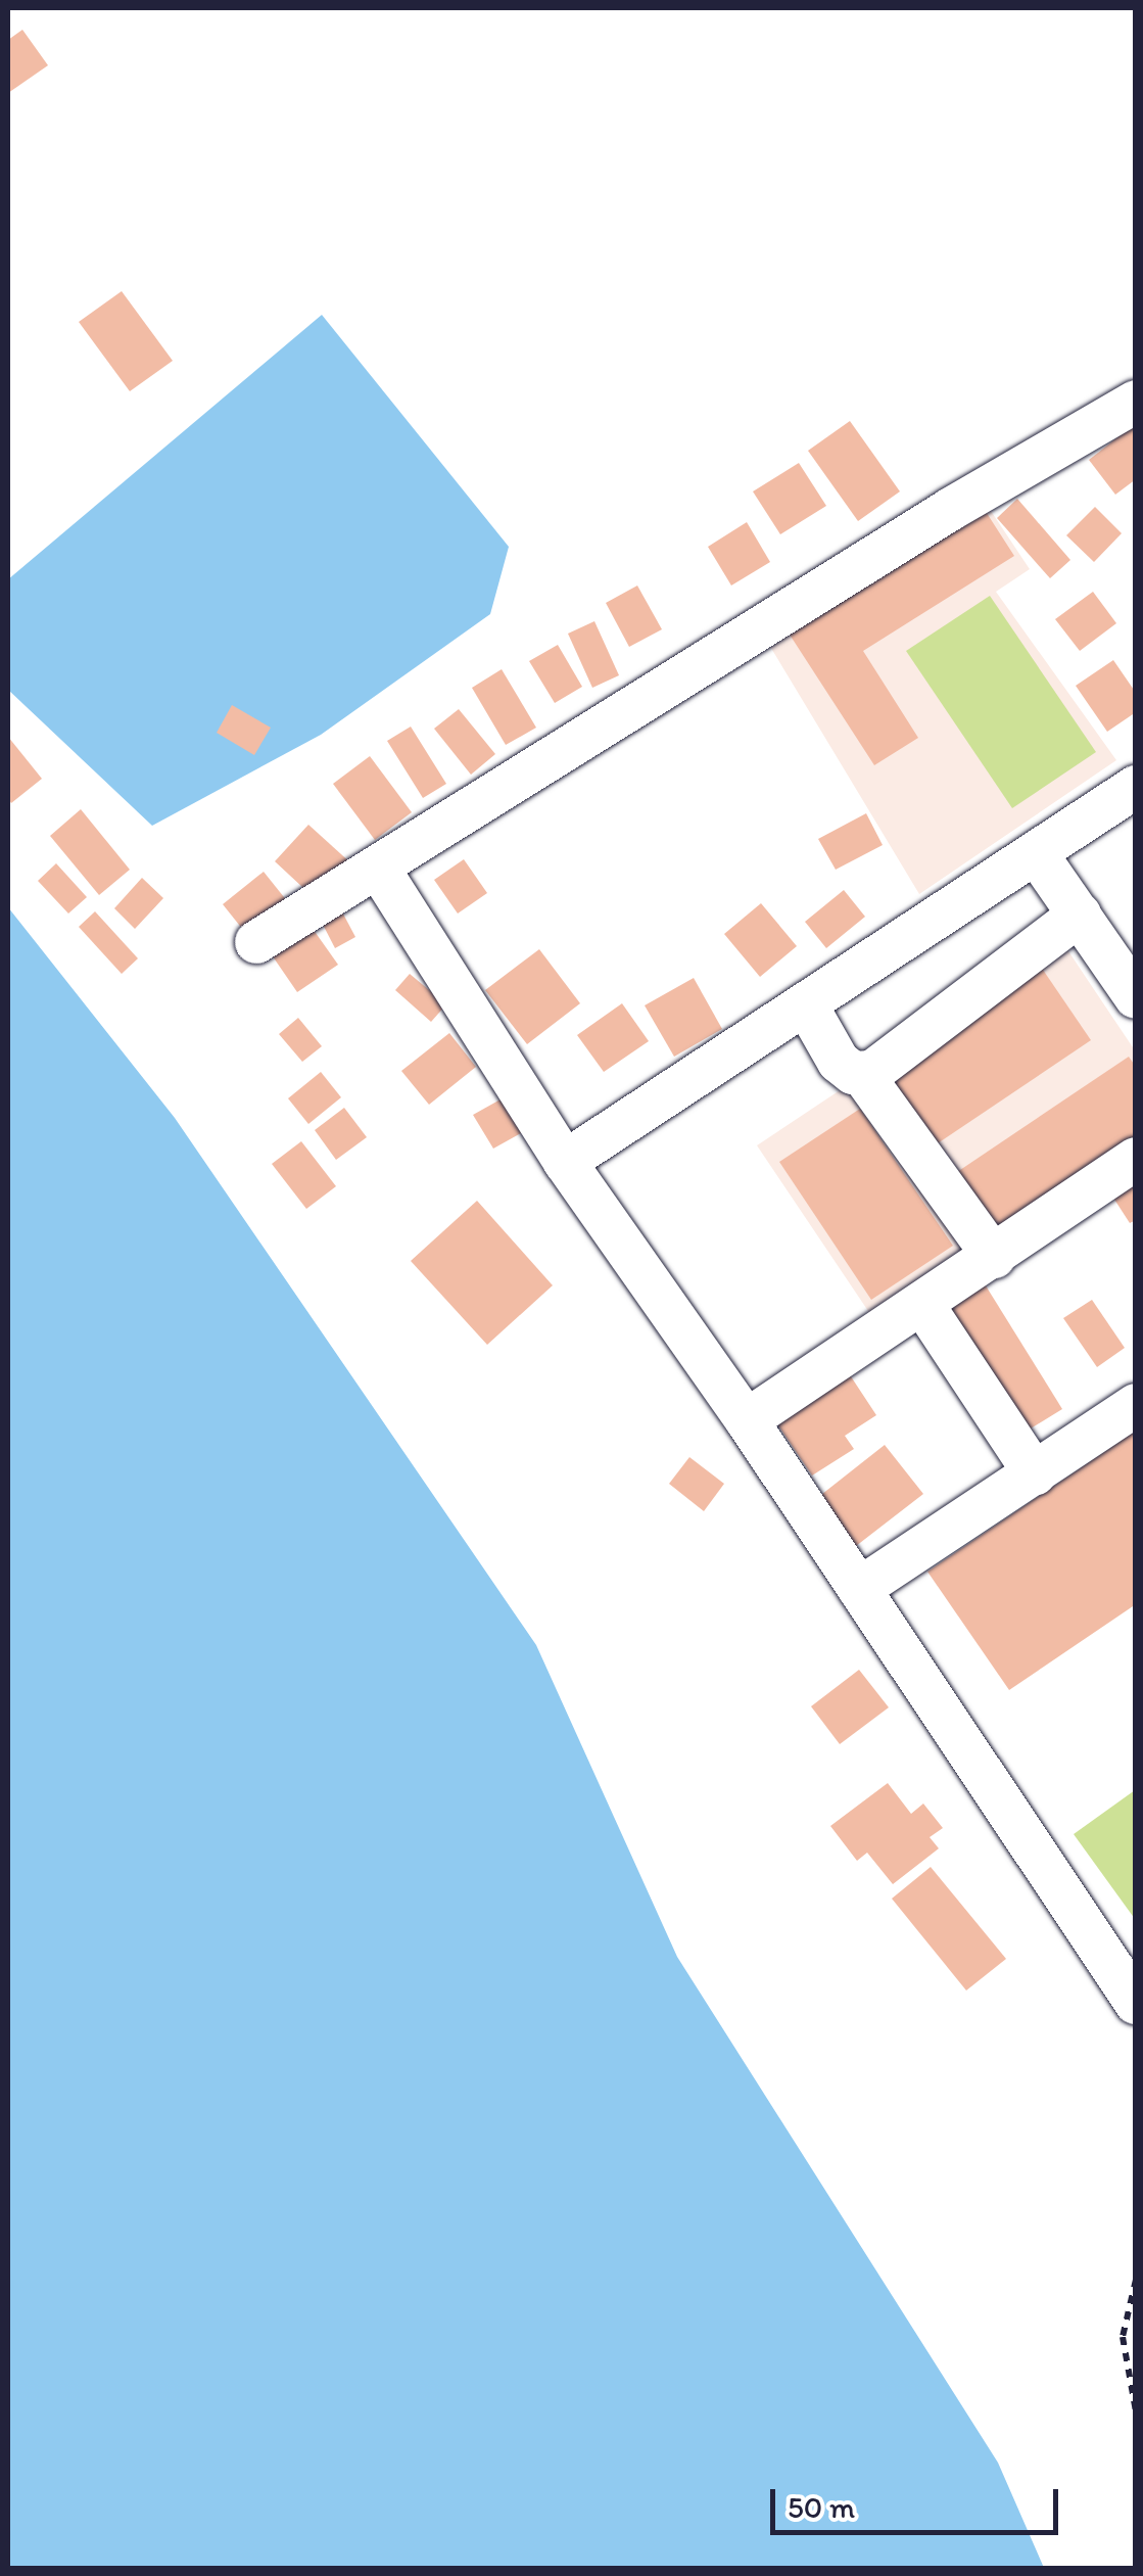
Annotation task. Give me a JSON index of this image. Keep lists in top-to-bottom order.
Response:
{
  "scale_bar": "50 m"
}
